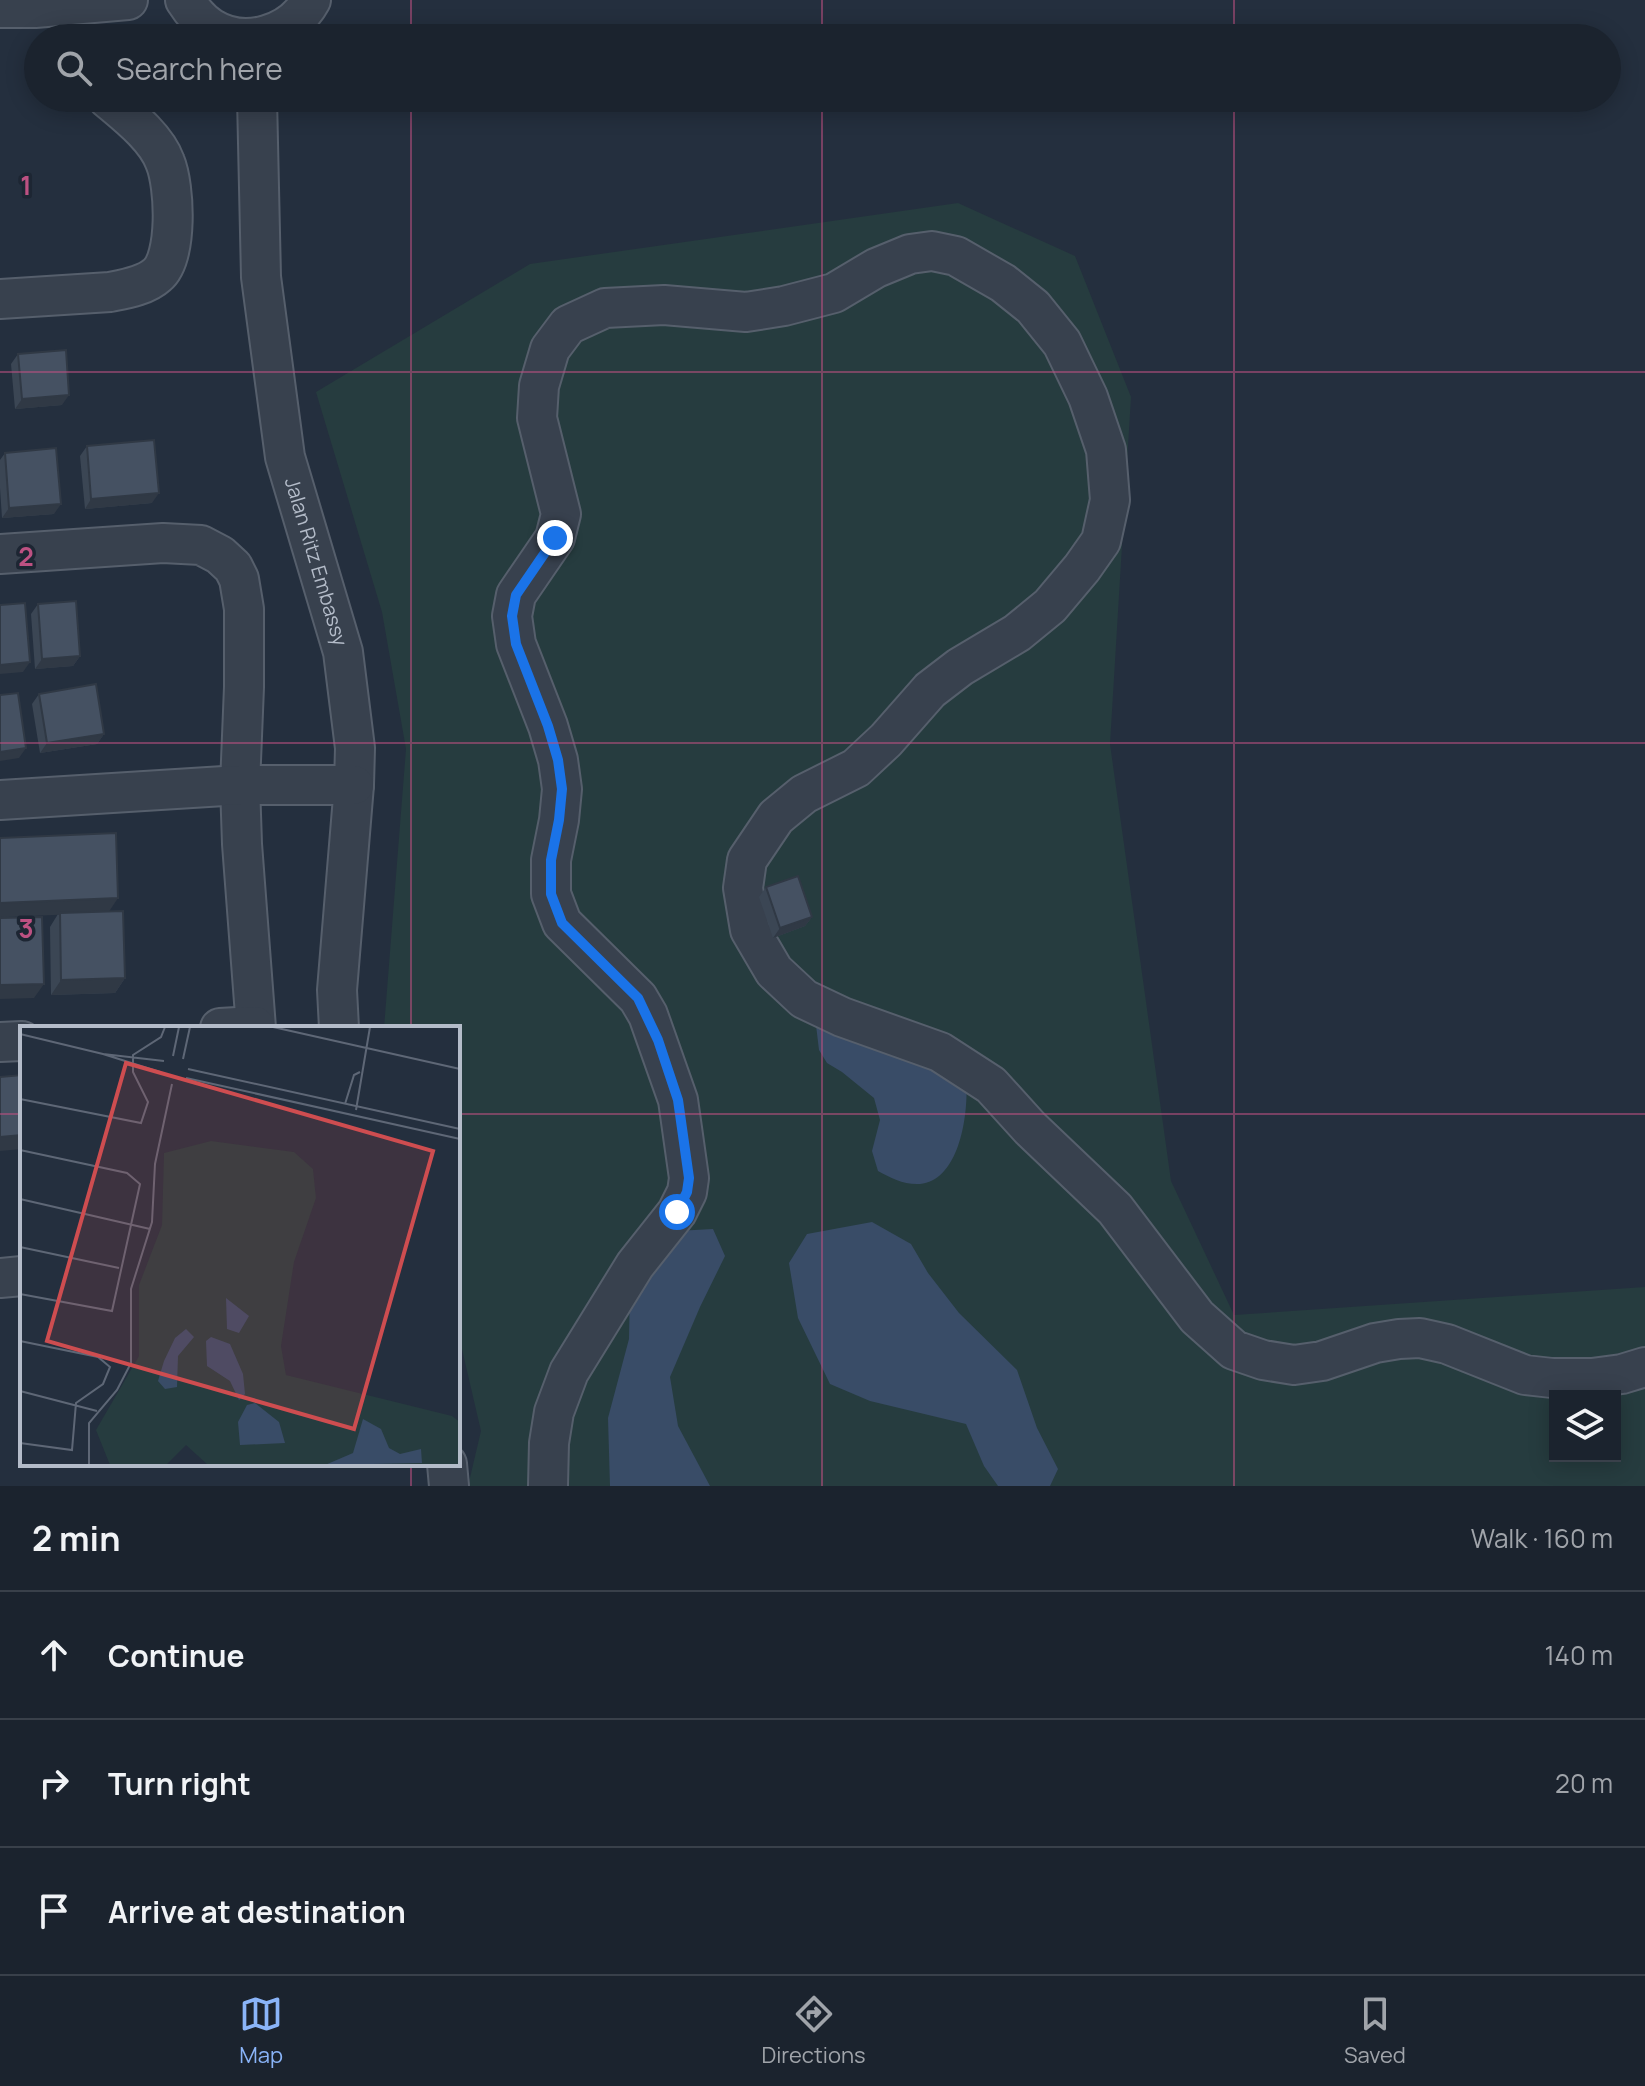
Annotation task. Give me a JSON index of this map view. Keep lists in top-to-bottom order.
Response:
{
  "streets": {
    "street": ["Jalan Ritz Embassy"]
  },
  "page": {
    "search": "Search here",
    "heading": ["2 min", "Walk · 160 m"],
    "list": [
      ["Continue", "140 m"],
      ["Turn right", "20 m"],
      "Arrive at destination"
    ],
    "nav": ["Map", "Directions", "Saved"]
  },
  "grid": {
    "rows": ["1", "2", "3"]
  }
}
